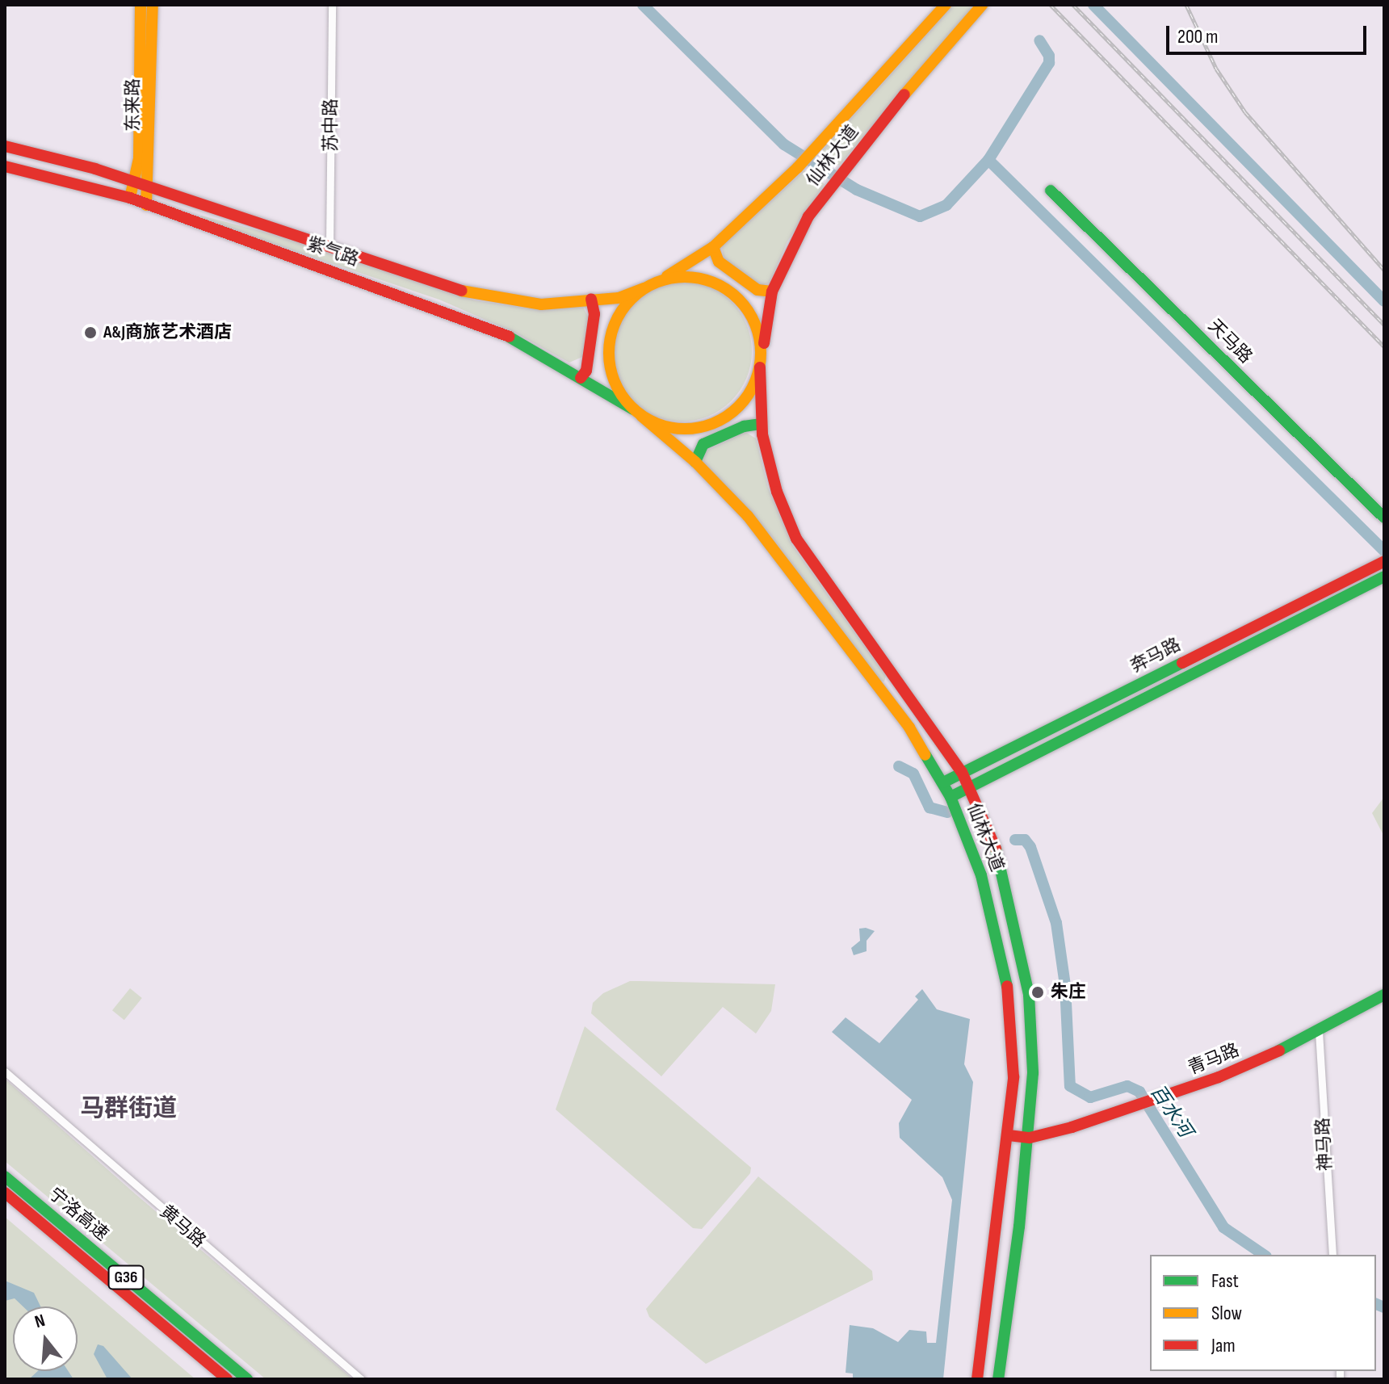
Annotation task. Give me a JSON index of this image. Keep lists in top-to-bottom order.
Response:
{
  "streets": {
    "main road": [
      "东来路",
      "仙林大道",
      "紫气路",
      "天马路",
      "奔马路",
      "青马路",
      "宁洛高速",
      "G36"
    ],
    "street": ["苏中路", "神马路", "黄马路"]
  },
  "crossings": [
    ["东来路", "紫气路"],
    ["苏中路", "紫气路"],
    ["仙林大道", "紫气路"],
    ["仙林大道", "奔马路"],
    ["仙林大道", "青马路"],
    ["青马路", "神马路"]
  ],
  "districts": ["马群街道"],
  "water": ["百水河"],
  "places": ["A&J商旅艺术酒店", "朱庄"],
  "legend": ["Fast", "Slow", "Jam"],
  "scale_bar": "200 m",
  "north": "top"
}
